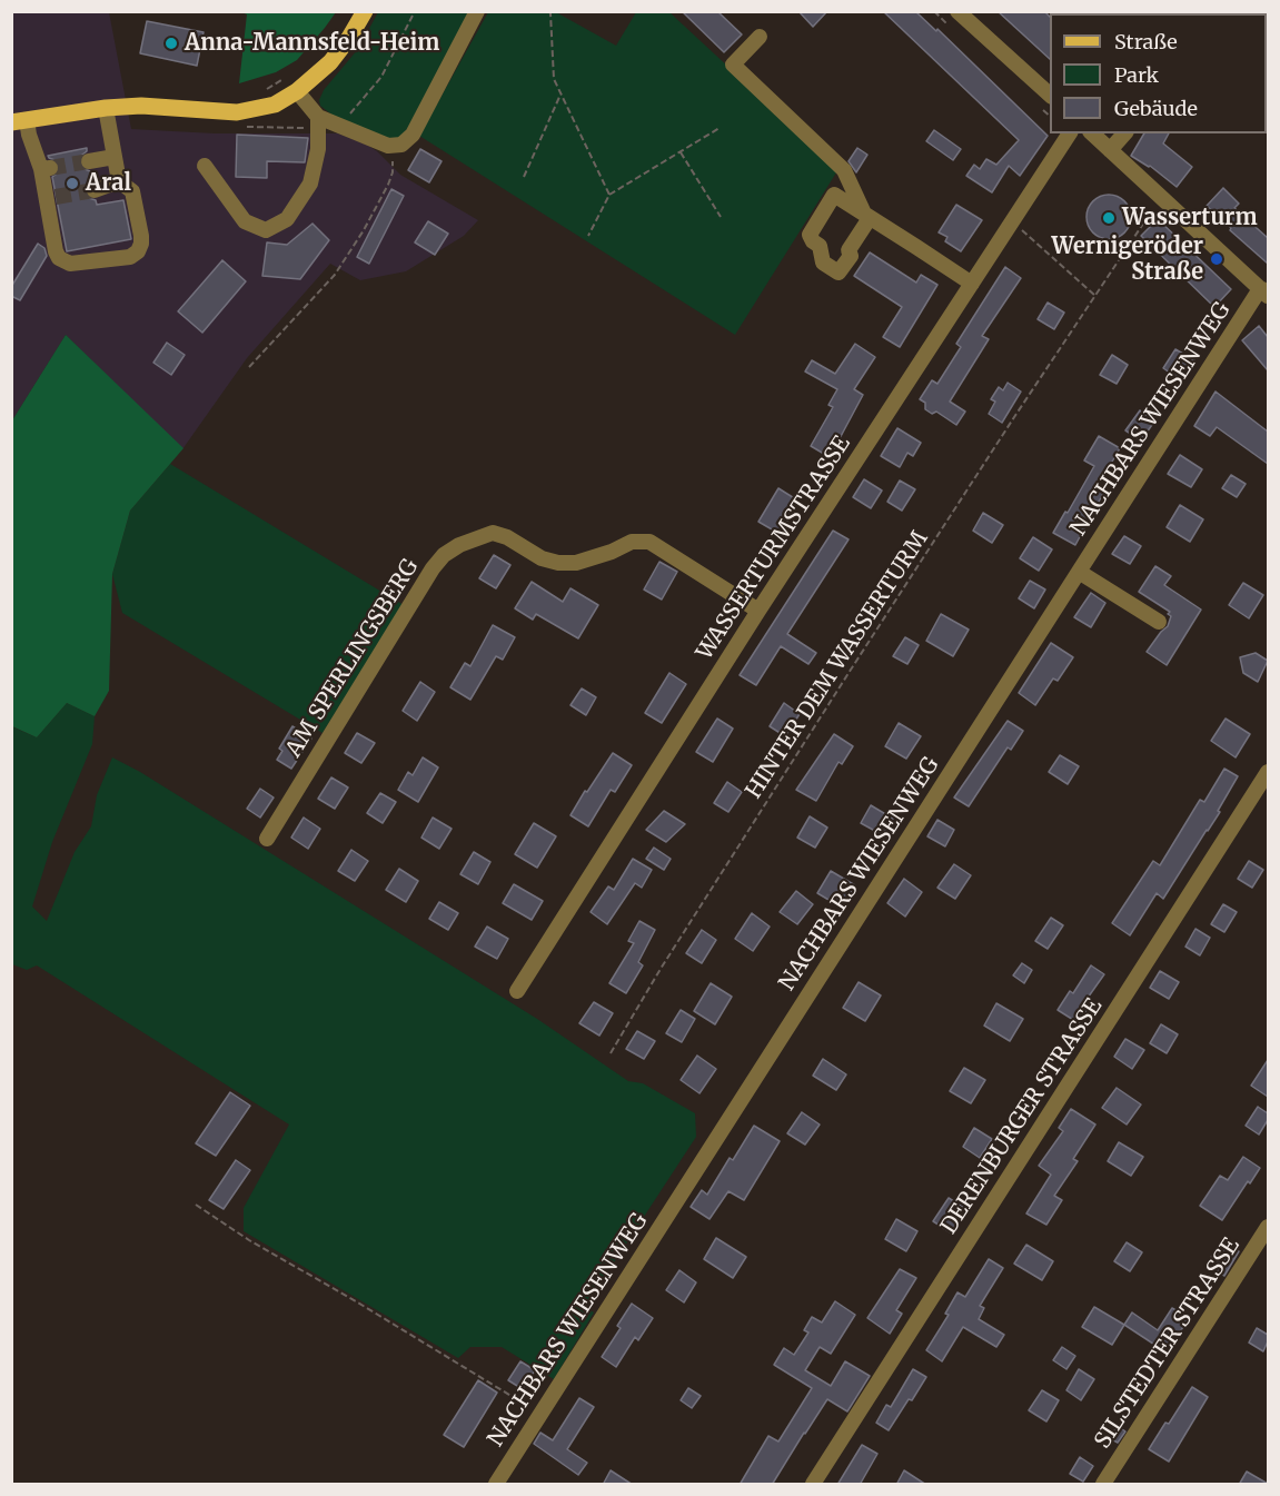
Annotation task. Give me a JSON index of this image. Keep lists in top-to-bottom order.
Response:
{
  "streets": {
    "street": [
      "NACHBARS WIESENWEG",
      "WASSERTURMSTRASSE",
      "AM SPERLINGSBERG",
      "DERENBURGER STRASSE",
      "SILSTEDTER STRASSE"
    ],
    "path": ["HINTER DEM WASSERTURM"]
  },
  "crossings": [
    ["WASSERTURMSTRASSE", "AM SPERLINGSBERG"]
  ],
  "places": [
    "Anna-Mannsfeld-Heim",
    "Aral",
    "Wasserturm",
    "Wernigeröder Straße"
  ],
  "legend": ["Straße", "Park", "Gebäude"]
}
